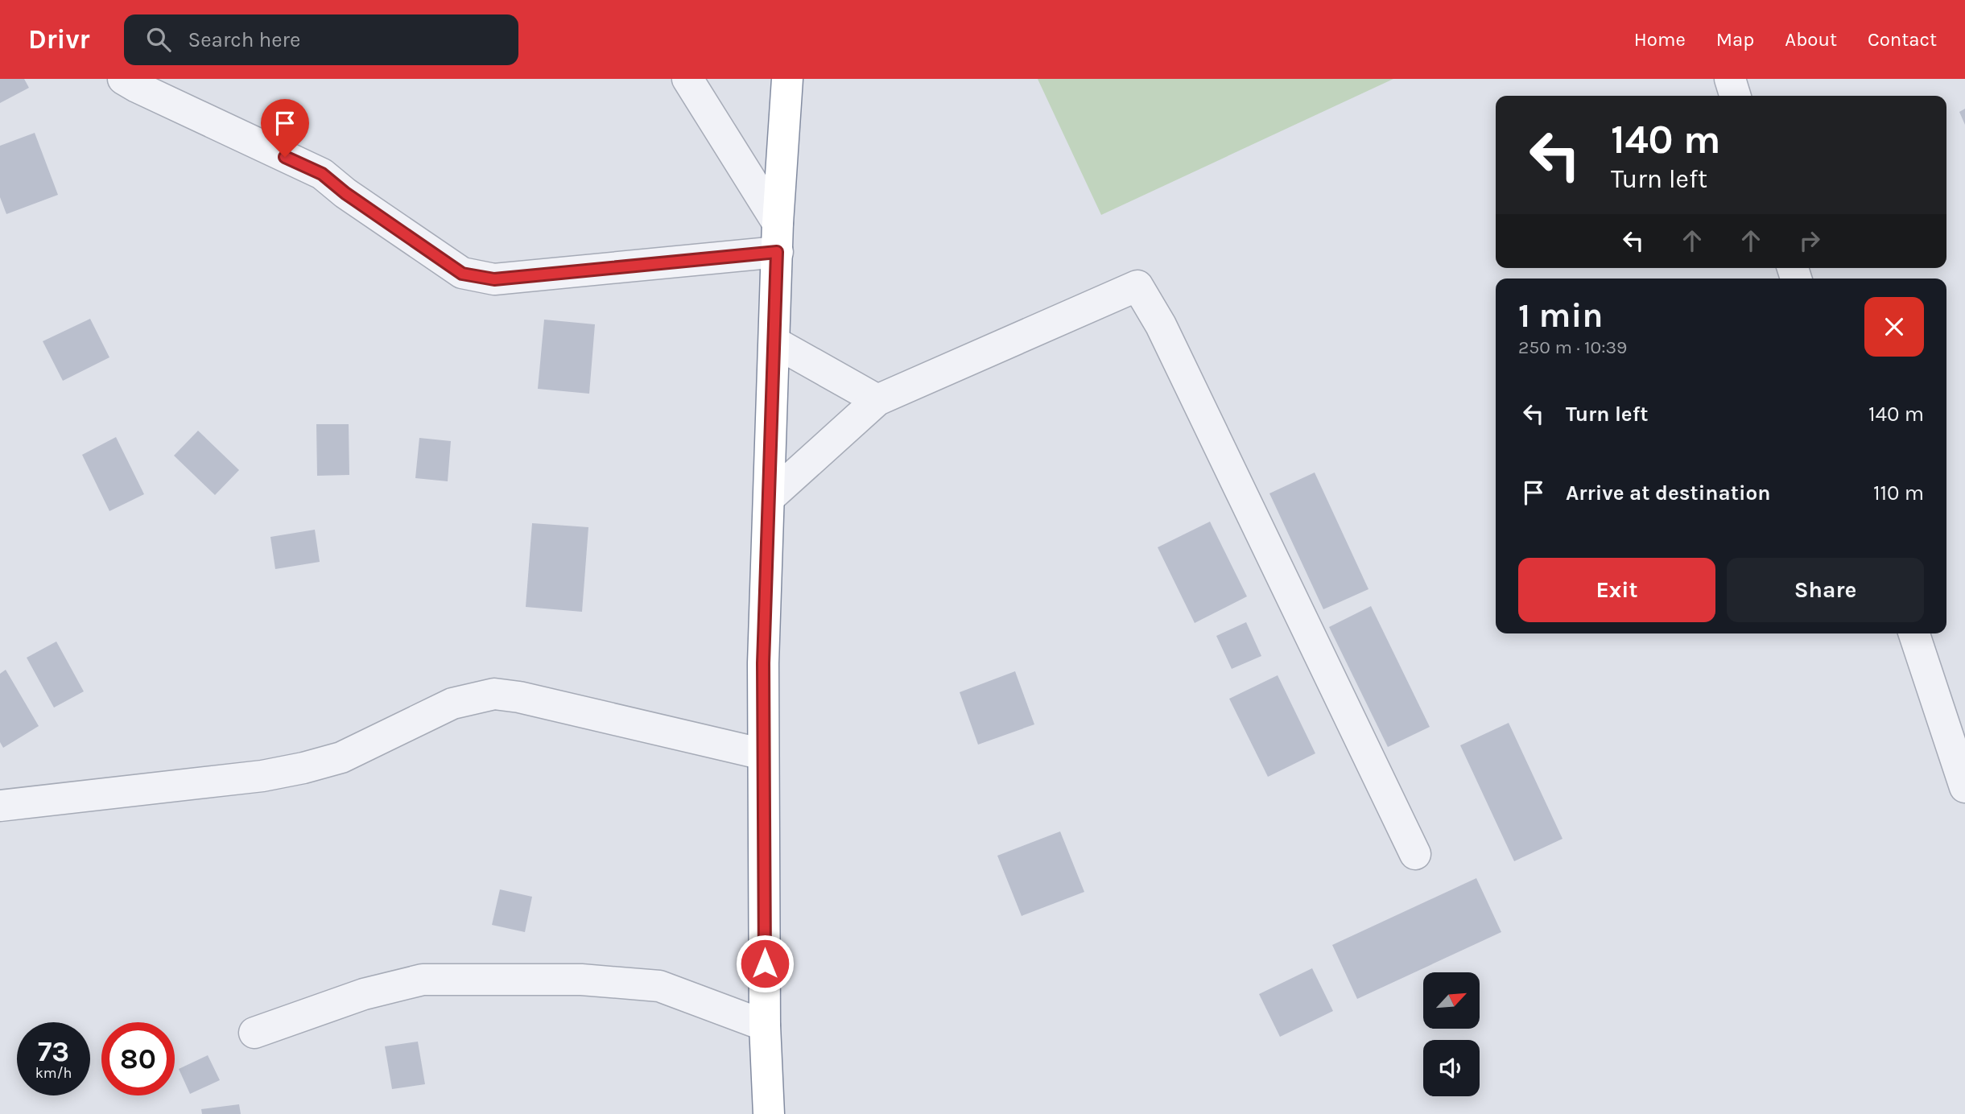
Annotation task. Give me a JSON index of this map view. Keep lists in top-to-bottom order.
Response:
{
  "north": "top right",
  "page": {
    "header": "Drivr",
    "search": "Search here",
    "nav": [
      "Home",
      "Map",
      "About",
      "Contact"
    ],
    "turn": ["140 m", "Turn left"],
    "heading": ["1 min", "250 m · 10:39"],
    "list": [
      {
        "name": "Turn left",
        "value": "140 m"
      },
      {
        "name": "Arrive at destination",
        "value": "110 m"
      }
    ],
    "buttons": ["Exit", "Share"],
    "speed": "73 km/h",
    "limit": "80"
  }
}
